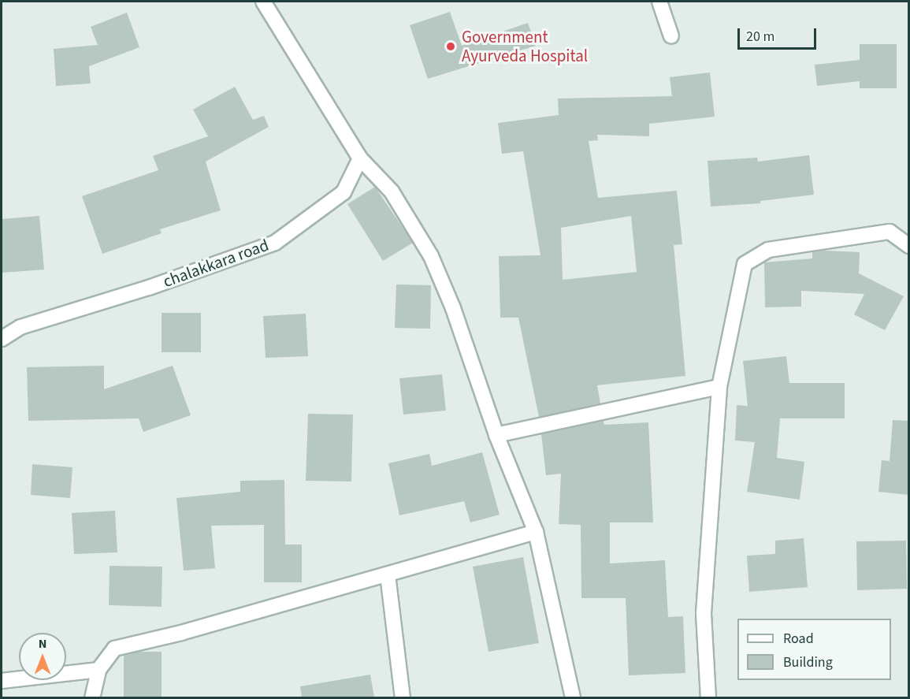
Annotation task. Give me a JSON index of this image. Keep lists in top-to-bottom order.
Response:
{
  "streets": {
    "street": ["chalakkara road"]
  },
  "places": ["Government Ayurveda Hospital"],
  "legend": ["Road", "Building"],
  "scale_bar": "20 m",
  "north": "top"
}
